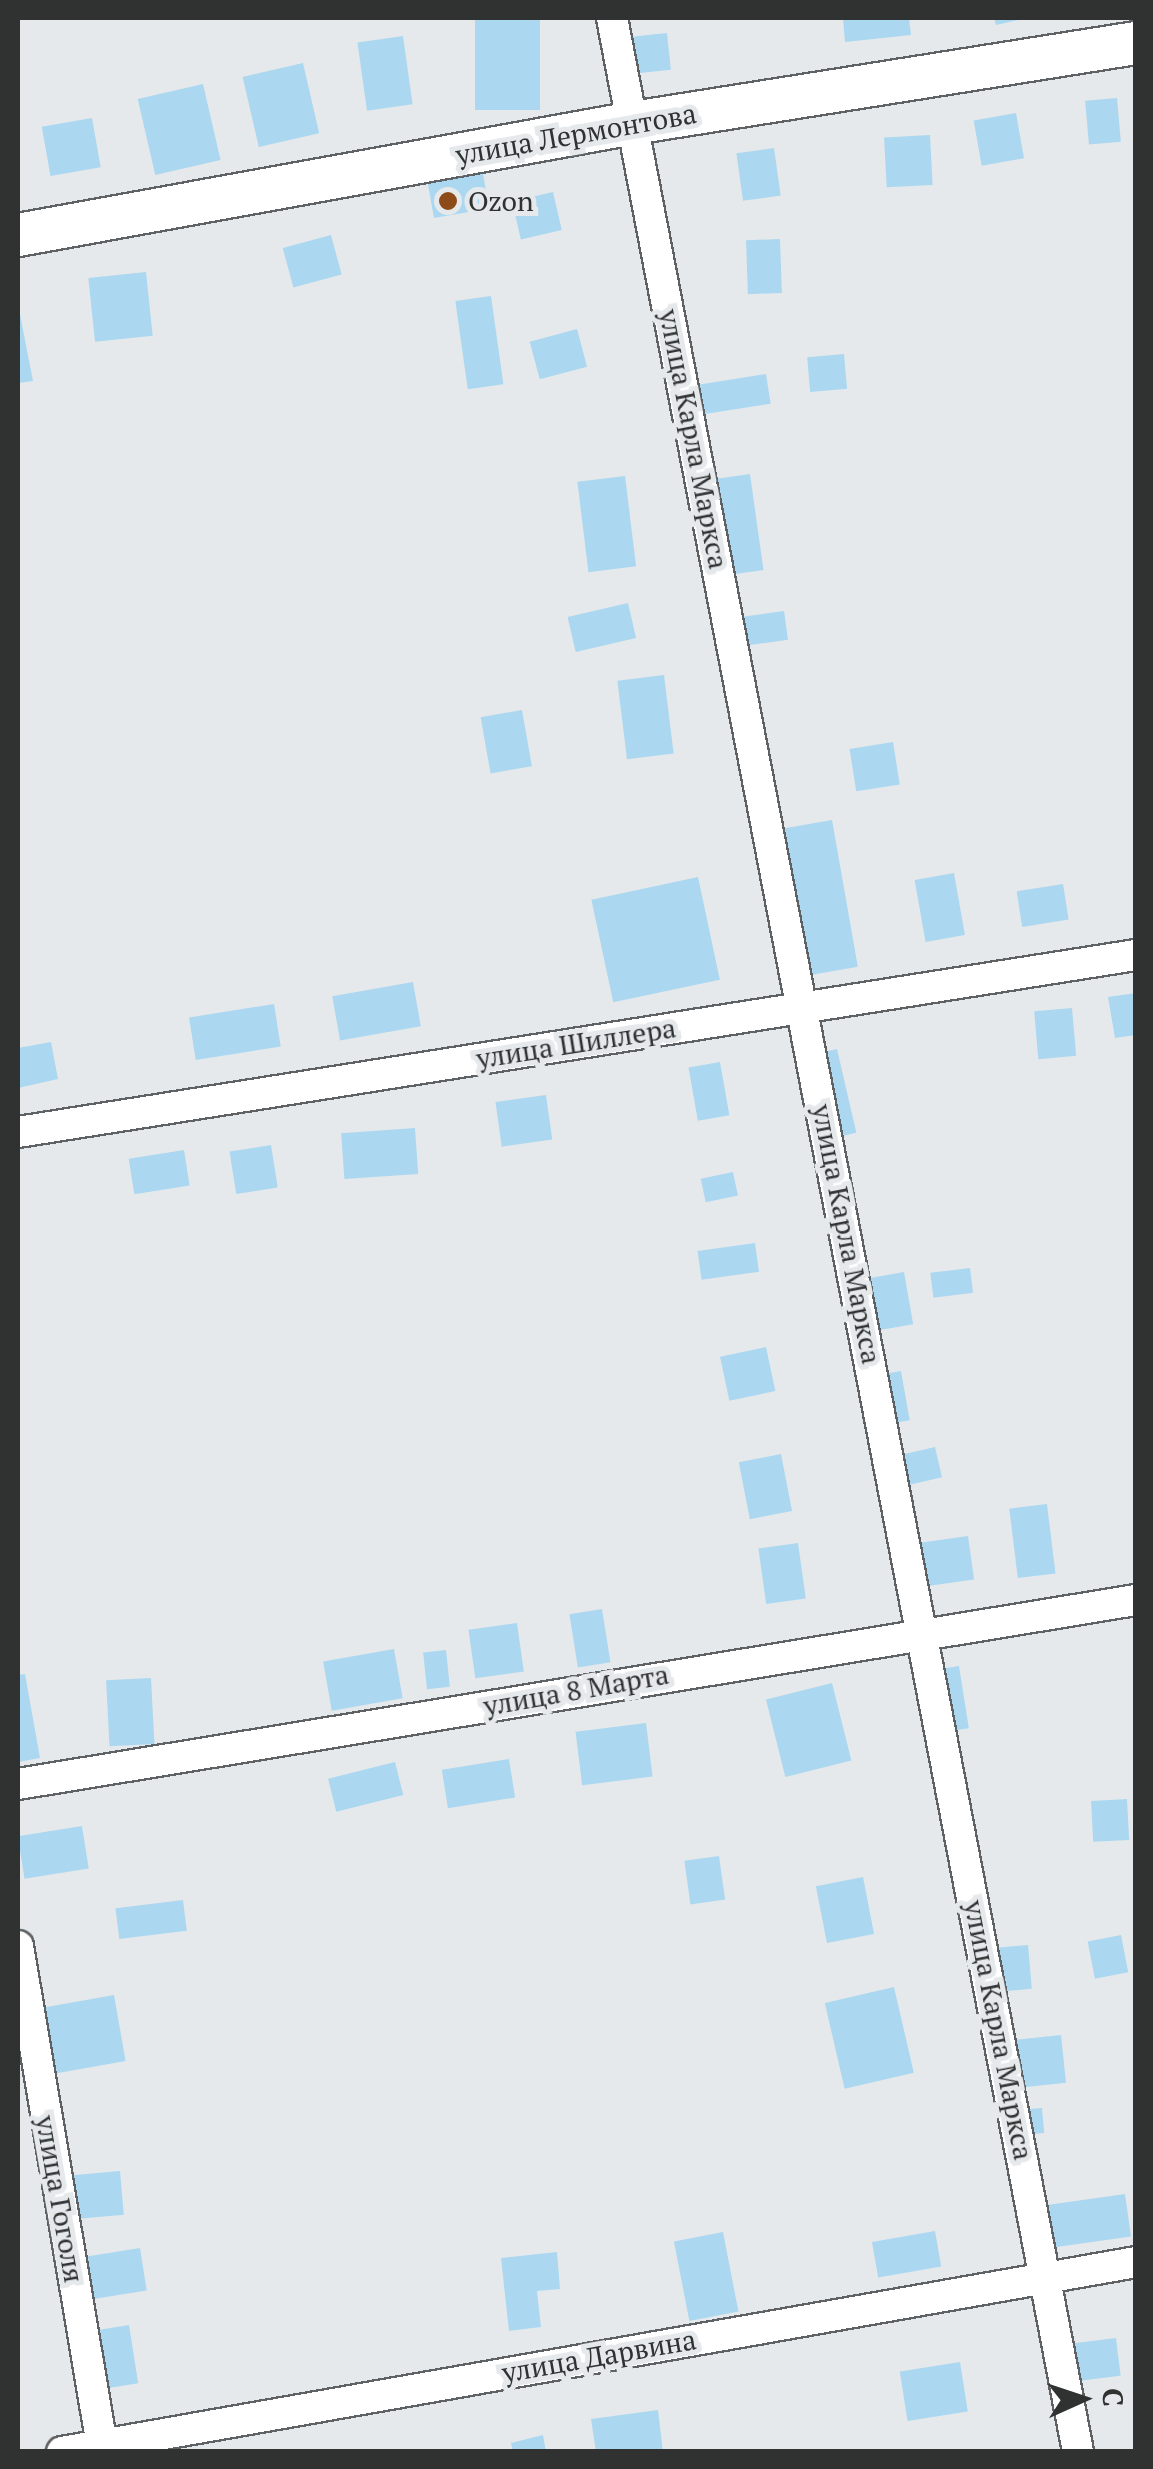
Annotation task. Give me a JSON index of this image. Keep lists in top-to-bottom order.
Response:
{
  "streets": {
    "street": [
      "улица Лермонтова",
      "улица Карла Маркса",
      "улица Шиллера",
      "улица 8 Марта",
      "улица Гоголя",
      "улица Дарвина"
    ]
  },
  "crossings": [
    ["улица Лермонтова", "улица Карла Маркса"],
    ["улица Карла Маркса", "улица Шиллера"],
    ["улица Карла Маркса", "улица 8 Марта"],
    ["улица Карла Маркса", "улица Дарвина"],
    ["улица Гоголя", "улица Дарвина"]
  ],
  "places": ["Ozon"],
  "north": "right"
}
